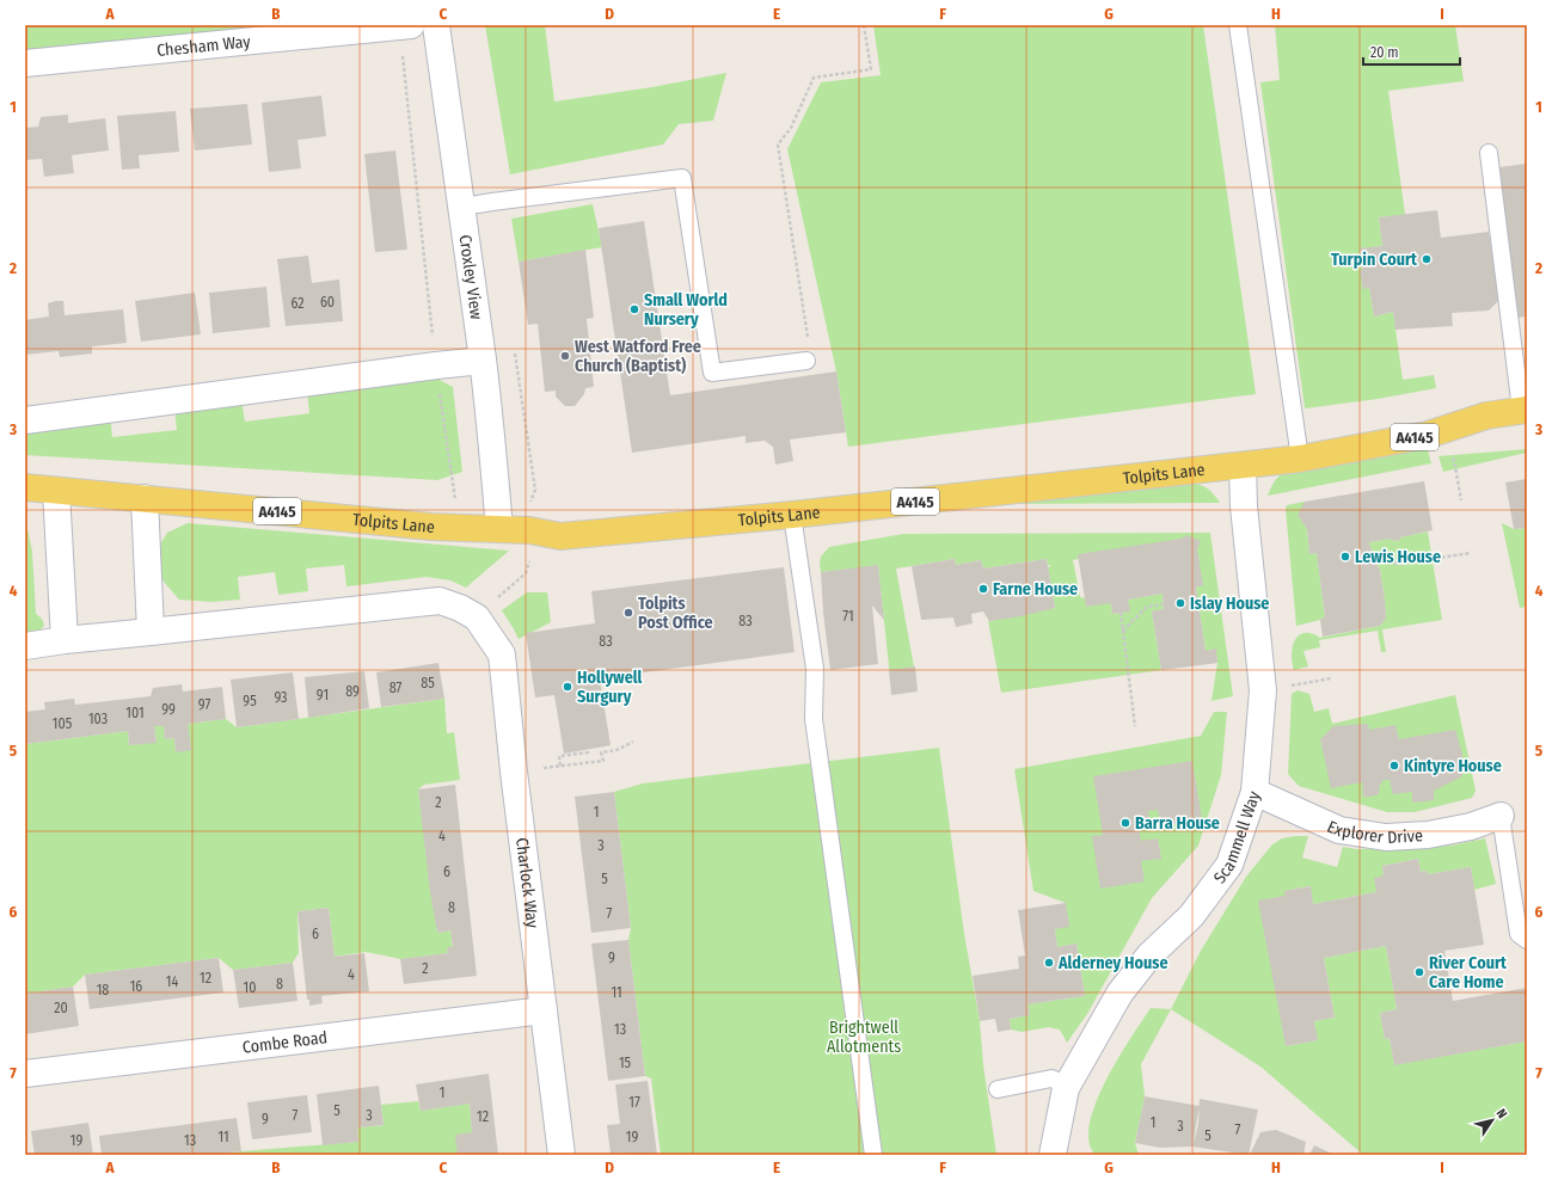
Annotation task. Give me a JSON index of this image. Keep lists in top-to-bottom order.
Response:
{
  "streets": {
    "main road": ["A4145", "Tolpits Lane"],
    "street": [
      "Chesham Way",
      "Croxley View",
      "Explorer Drive",
      "Scammell Way",
      "Charlock Way",
      "Combe Road"
    ]
  },
  "crossings": [
    ["Croxley View", "Tolpits Lane"],
    ["Tolpits Lane", "Scammell Way"],
    ["Explorer Drive", "Scammell Way"],
    ["Charlock Way", "Combe Road"]
  ],
  "parks": ["Brightwell Allotments"],
  "places": [
    "Turpin Court",
    "Small World Nursery",
    "West Watford Free Church (Baptist)",
    "Lewis House",
    "Farne House",
    "Islay House",
    "Tolpits Post Office",
    "Hollywell Surgury",
    "Kintyre House",
    "Barra House",
    "Alderney House",
    "River Court Care Home"
  ],
  "house_numbers": [
    "60",
    "62",
    "71",
    "83",
    "83",
    "85",
    "87",
    "89",
    "91",
    "93",
    "95",
    "97",
    "99",
    "101",
    "103",
    "105",
    "2",
    "1",
    "4",
    "3",
    "6",
    "5",
    "8",
    "7",
    "6",
    "9",
    "2",
    "4",
    "12",
    "14",
    "8",
    "16",
    "10",
    "18",
    "11",
    "20",
    "13",
    "15",
    "1",
    "17",
    "5",
    "7",
    "3",
    "12",
    "9",
    "1",
    "3",
    "7",
    "5",
    "11",
    "19",
    "19",
    "13"
  ],
  "scale_bar": "20 m",
  "north": "top right",
  "grid": {
    "columns": [
      "A",
      "B",
      "C",
      "D",
      "E",
      "F",
      "G",
      "H",
      "I"
    ],
    "rows": [
      "1",
      "2",
      "3",
      "4",
      "5",
      "6",
      "7"
    ]
  }
}
